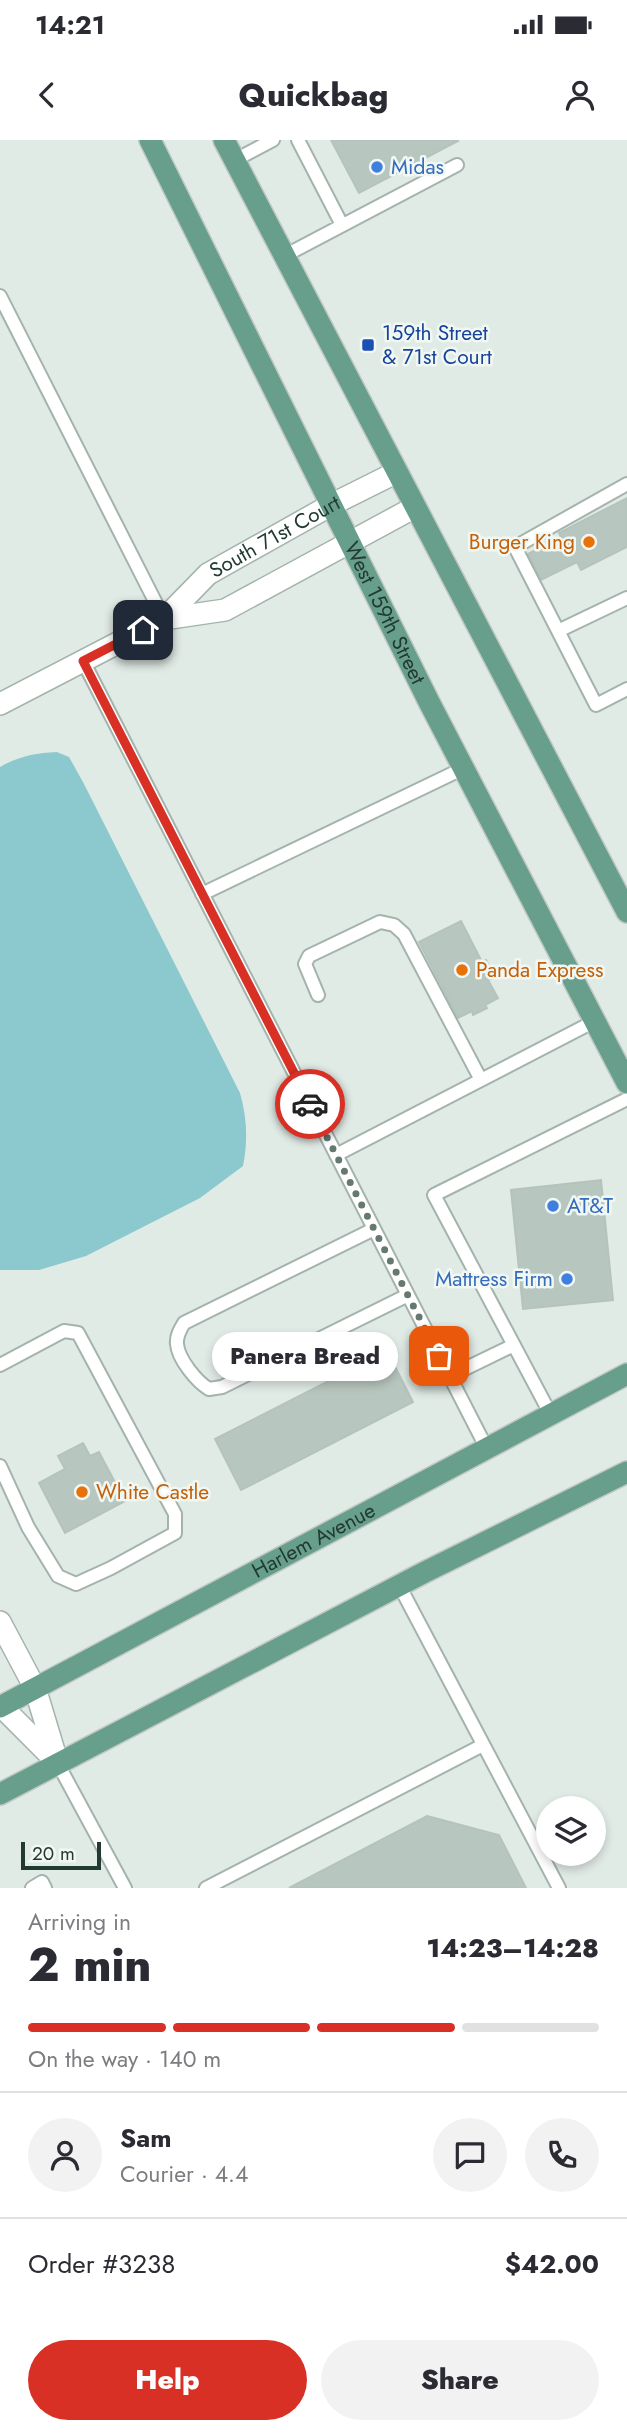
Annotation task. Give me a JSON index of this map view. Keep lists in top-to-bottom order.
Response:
{
  "streets": {
    "main road": ["West 159th Street", "Harlem Avenue"],
    "street": ["South 71st Court"]
  },
  "crossings": [
    ["South 71st Court", "West 159th Street"]
  ],
  "places": {
    "other": [
      "Midas",
      "Burger King",
      "Panda Express",
      "AT&T",
      "Mattress Firm",
      "Panera Bread",
      "White Castle"
    ],
    "transit": ["159th Street & 71st Court"]
  },
  "scale_bar": "20 m",
  "page": {
    "status": "14:21",
    "header": "Quickbag",
    "bubble": "Panera Bread",
    "scale": "20 m",
    "heading": ["2 min", "Arriving in", "14:23–14:28"],
    "panel": [
      "Sam",
      "Courier · 4.4",
      "Order #3238",
      "$42.00"
    ],
    "bar": "On the way · 140 m",
    "buttons": ["Help", "Share"]
  }
}
